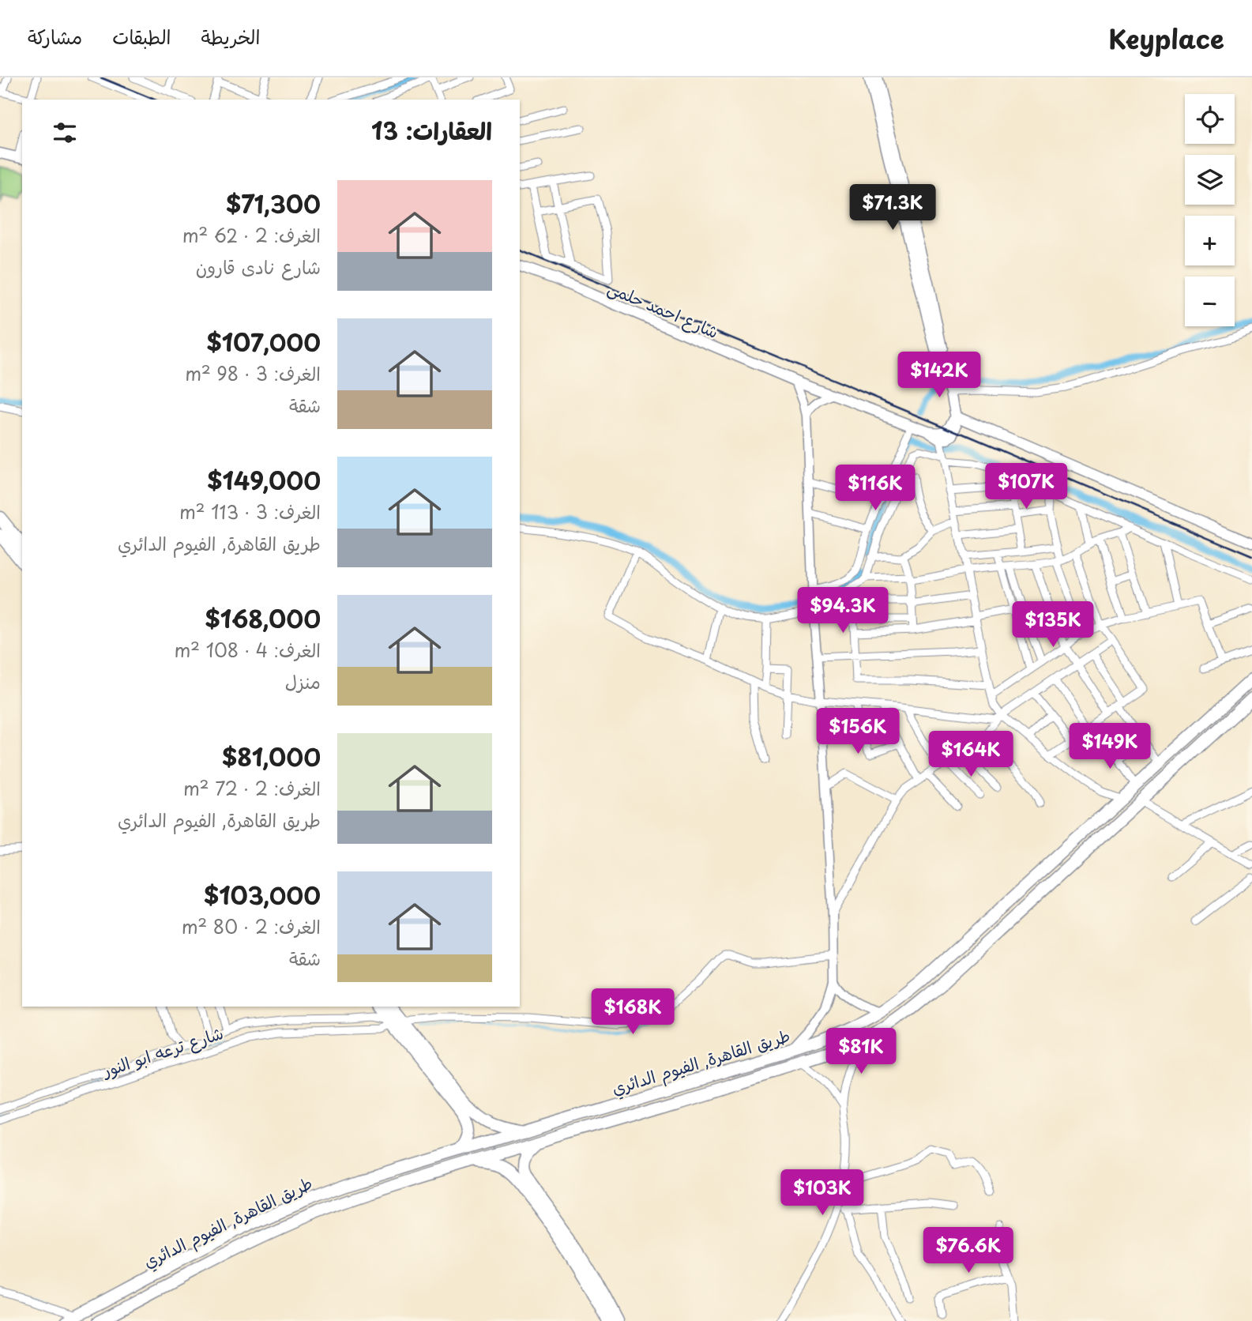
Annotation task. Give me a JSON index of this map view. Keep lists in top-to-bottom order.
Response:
{
  "streets": {
    "main road": ["شارع احمد حلمى", "طريق القاهرة, الفيوم الدائري"],
    "street": ["شارع ترعه ابو النور"]
  },
  "page": {
    "header": "Keyplace",
    "nav": ["الخريطة", "الطبقات", "مشاركة"],
    "map_buttons": ["+", "−"],
    "heading": "العقارات: 13",
    "list": [
      {
        "name": "$71,300",
        "note": "الغرف: 2 · 62 m² · شارع نادى قارون"
      },
      {
        "name": "$107,000",
        "note": "الغرف: 3 · 98 m² · شقة"
      },
      {
        "name": "$149,000",
        "note": "الغرف: 3 · 113 m² · طريق القاهرة, الفيوم الدائري"
      },
      {
        "name": "$168,000",
        "note": "الغرف: 4 · 108 m² · منزل"
      },
      {
        "name": "$81,000",
        "note": "الغرف: 2 · 72 m² · طريق القاهرة, الفيوم الدائري"
      },
      {
        "name": "$103,000",
        "note": "الغرف: 2 · 80 m² · شقة"
      }
    ],
    "price": [
      "$71.3K",
      "$142K",
      "$107K",
      "$116K",
      "$94.3K",
      "$135K",
      "$156K",
      "$149K",
      "$164K",
      "$168K",
      "$81K",
      "$103K",
      "$76.6K"
    ]
  }
}
